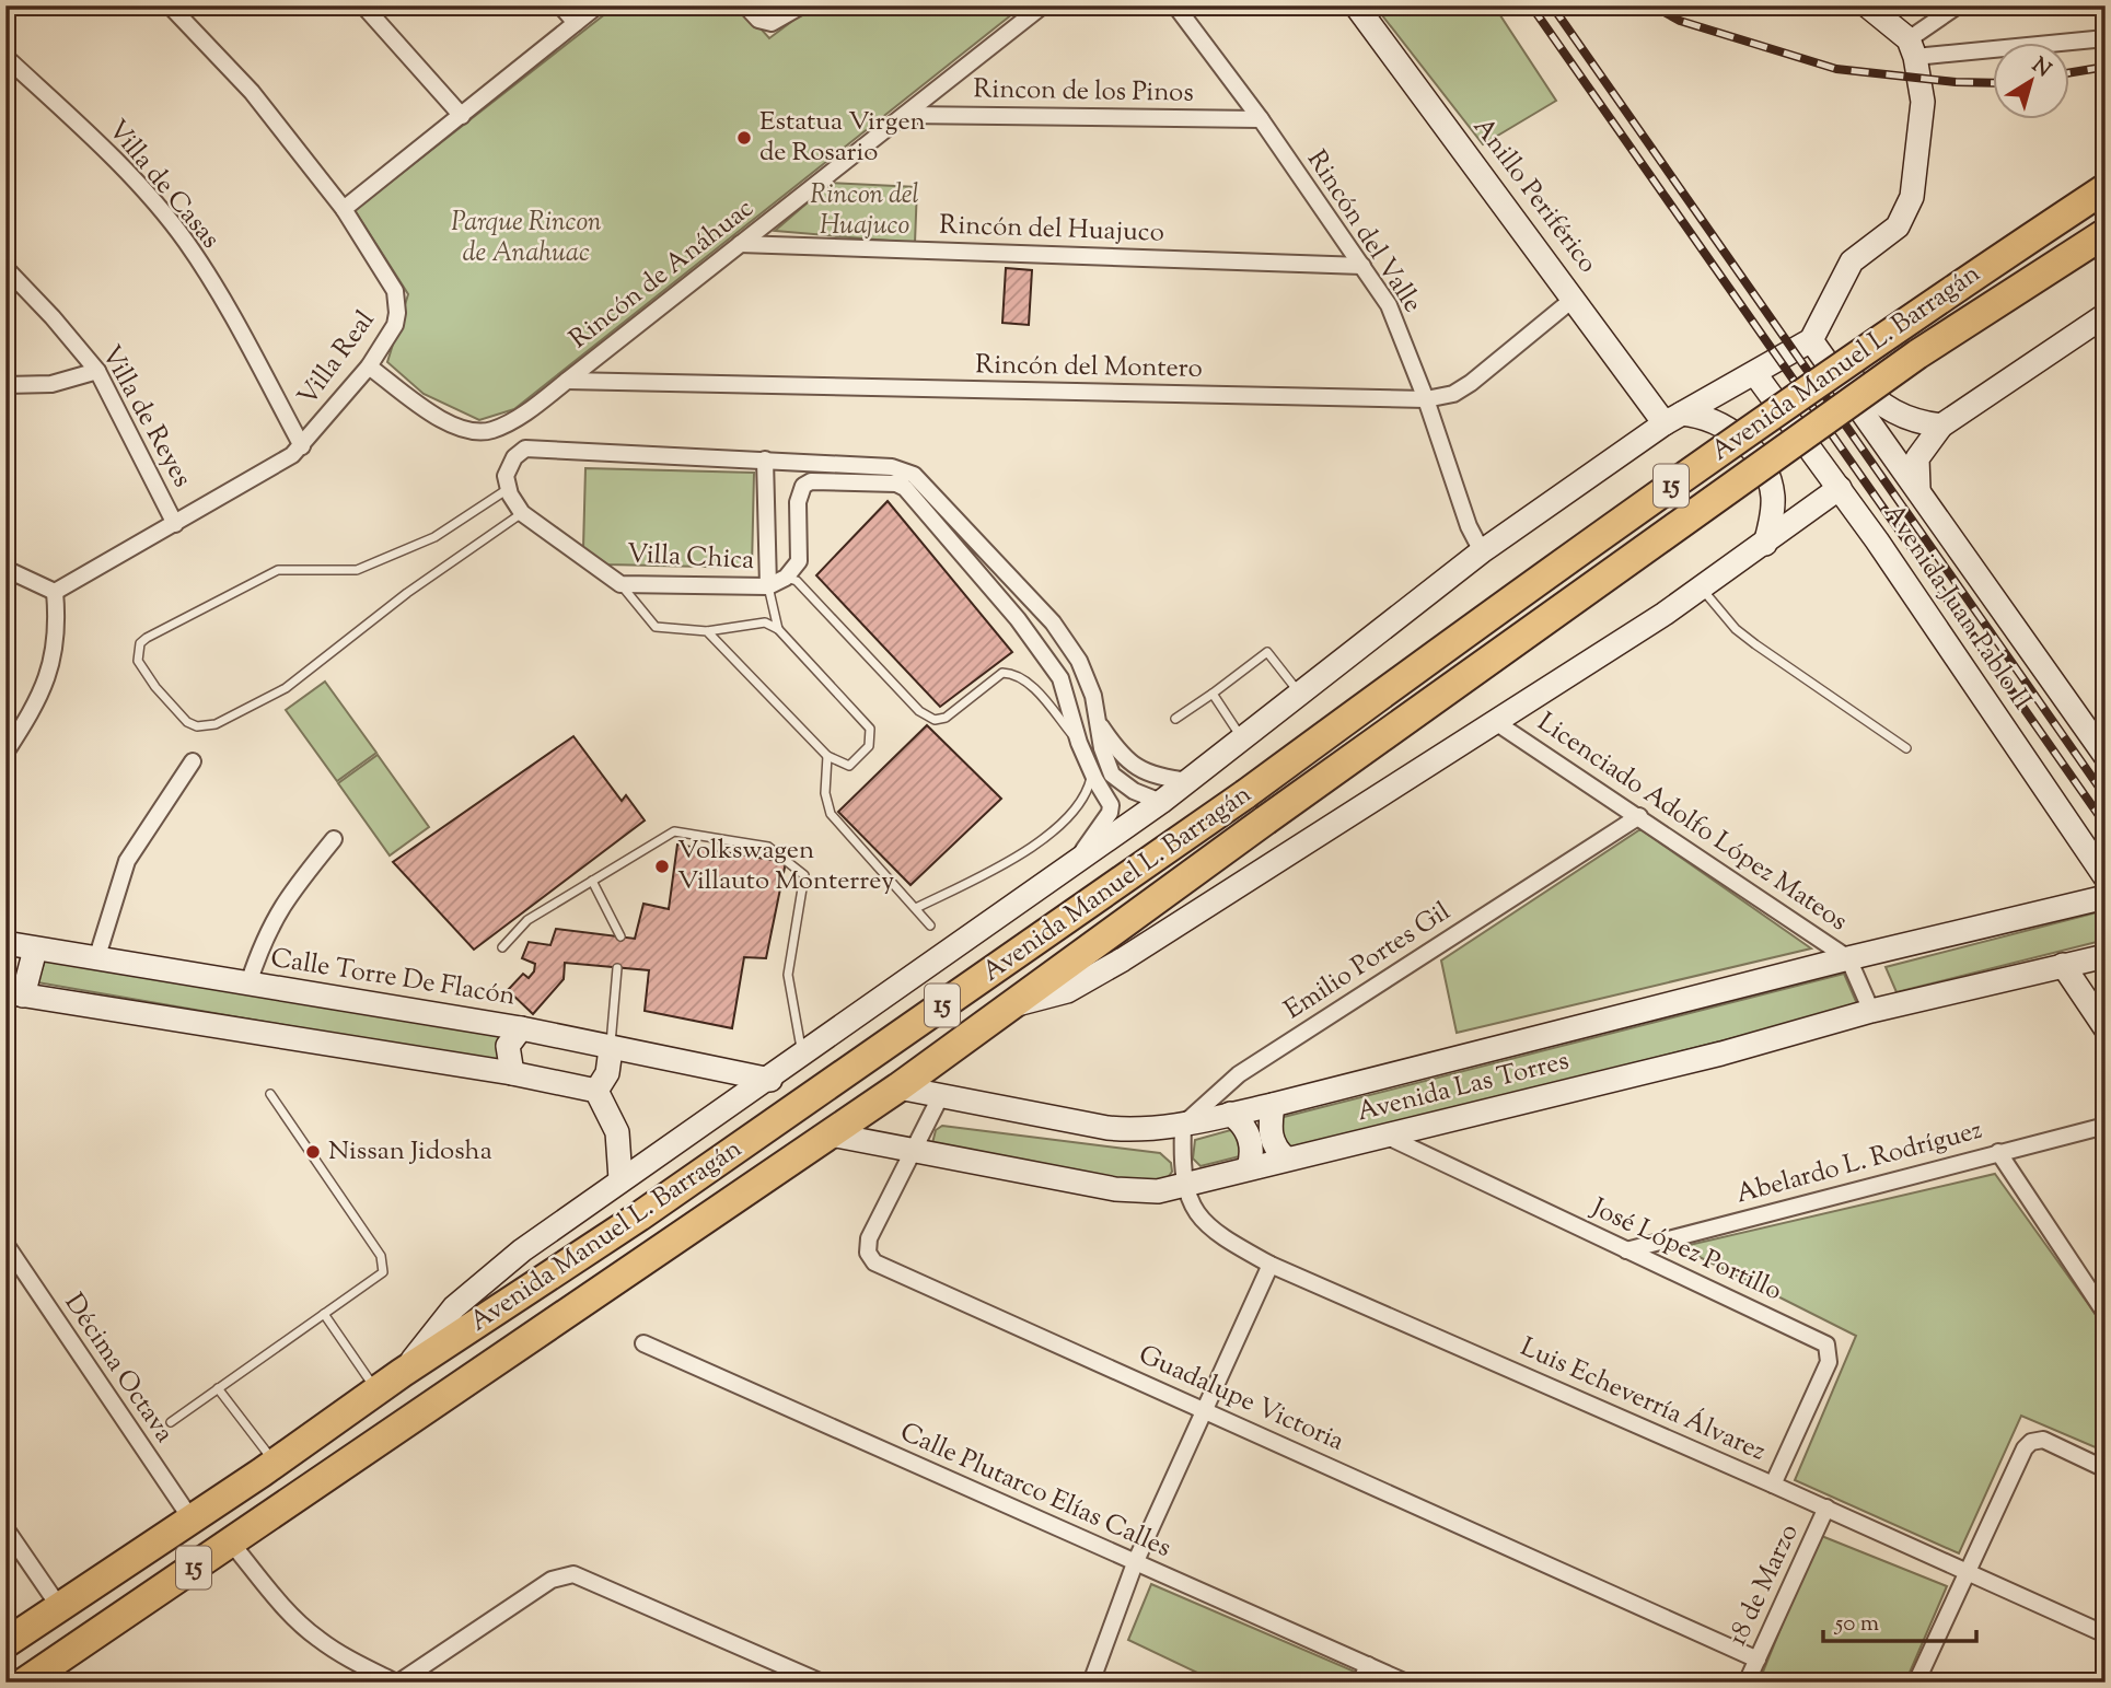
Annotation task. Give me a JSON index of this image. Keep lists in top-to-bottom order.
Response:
{
  "streets": {
    "highway": ["Avenida Manuel L. Barragán", "15"],
    "street": [
      "Rincon de los Pinos",
      "Villa de Casas",
      "Anillo Periférico",
      "Rincón del Huajuco",
      "Rincón del Valle",
      "Rincón de Anáhuac",
      "Villa Real",
      "Rincón del Montero",
      "Villa de Reyes",
      "Villa Chica",
      "Avenida Juan Pablo II",
      "Licenciado Adolfo López Mateos",
      "Emilio Portes Gil",
      "Calle Torre De Flacón",
      "Avenida Las Torres",
      "Abelardo L. Rodríguez",
      "José López Portillo",
      "Décima Octava",
      "Guadalupe Victoria",
      "Luis Echeverría Álvarez",
      "Calle Plutarco Elías Calles",
      "18 de Marzo"
    ]
  },
  "crossings": [
    ["Rincon de los Pinos", "Rincón del Valle"],
    ["Rincon de los Pinos", "Rincón de Anáhuac"],
    ["Villa de Casas", "Villa Real"],
    ["Anillo Periférico", "Rincón del Montero"],
    ["Rincón del Huajuco", "Rincón del Valle"],
    ["Rincón del Huajuco", "Rincón de Anáhuac"],
    ["Rincón del Valle", "Rincón del Montero"],
    ["Rincón de Anáhuac", "Villa Real"],
    ["Rincón de Anáhuac", "Rincón del Montero"],
    ["Villa Real", "Villa de Reyes"],
    ["Avenida Manuel L. Barragán", "Avenida Las Torres"],
    ["Avenida Manuel L. Barragán", "Décima Octava"],
    ["Licenciado Adolfo López Mateos", "Emilio Portes Gil"],
    ["Licenciado Adolfo López Mateos", "Avenida Las Torres"],
    ["Emilio Portes Gil", "Avenida Las Torres"],
    ["Avenida Las Torres", "José López Portillo"],
    ["Avenida Las Torres", "Guadalupe Victoria"],
    ["Avenida Las Torres", "Luis Echeverría Álvarez"],
    ["Abelardo L. Rodríguez", "José López Portillo"],
    ["José López Portillo", "Luis Echeverría Álvarez"],
    ["Guadalupe Victoria", "18 de Marzo"],
    ["Luis Echeverría Álvarez", "18 de Marzo"]
  ],
  "parks": ["Rincon del Huajuco", "Parque Rincon de Anahuac"],
  "places": ["Estatua Virgen de Rosario", "Volkswagen Villauto Monterrey", "Nissan Jidosha"],
  "scale_bar": "50 m",
  "north": "top right"
}
